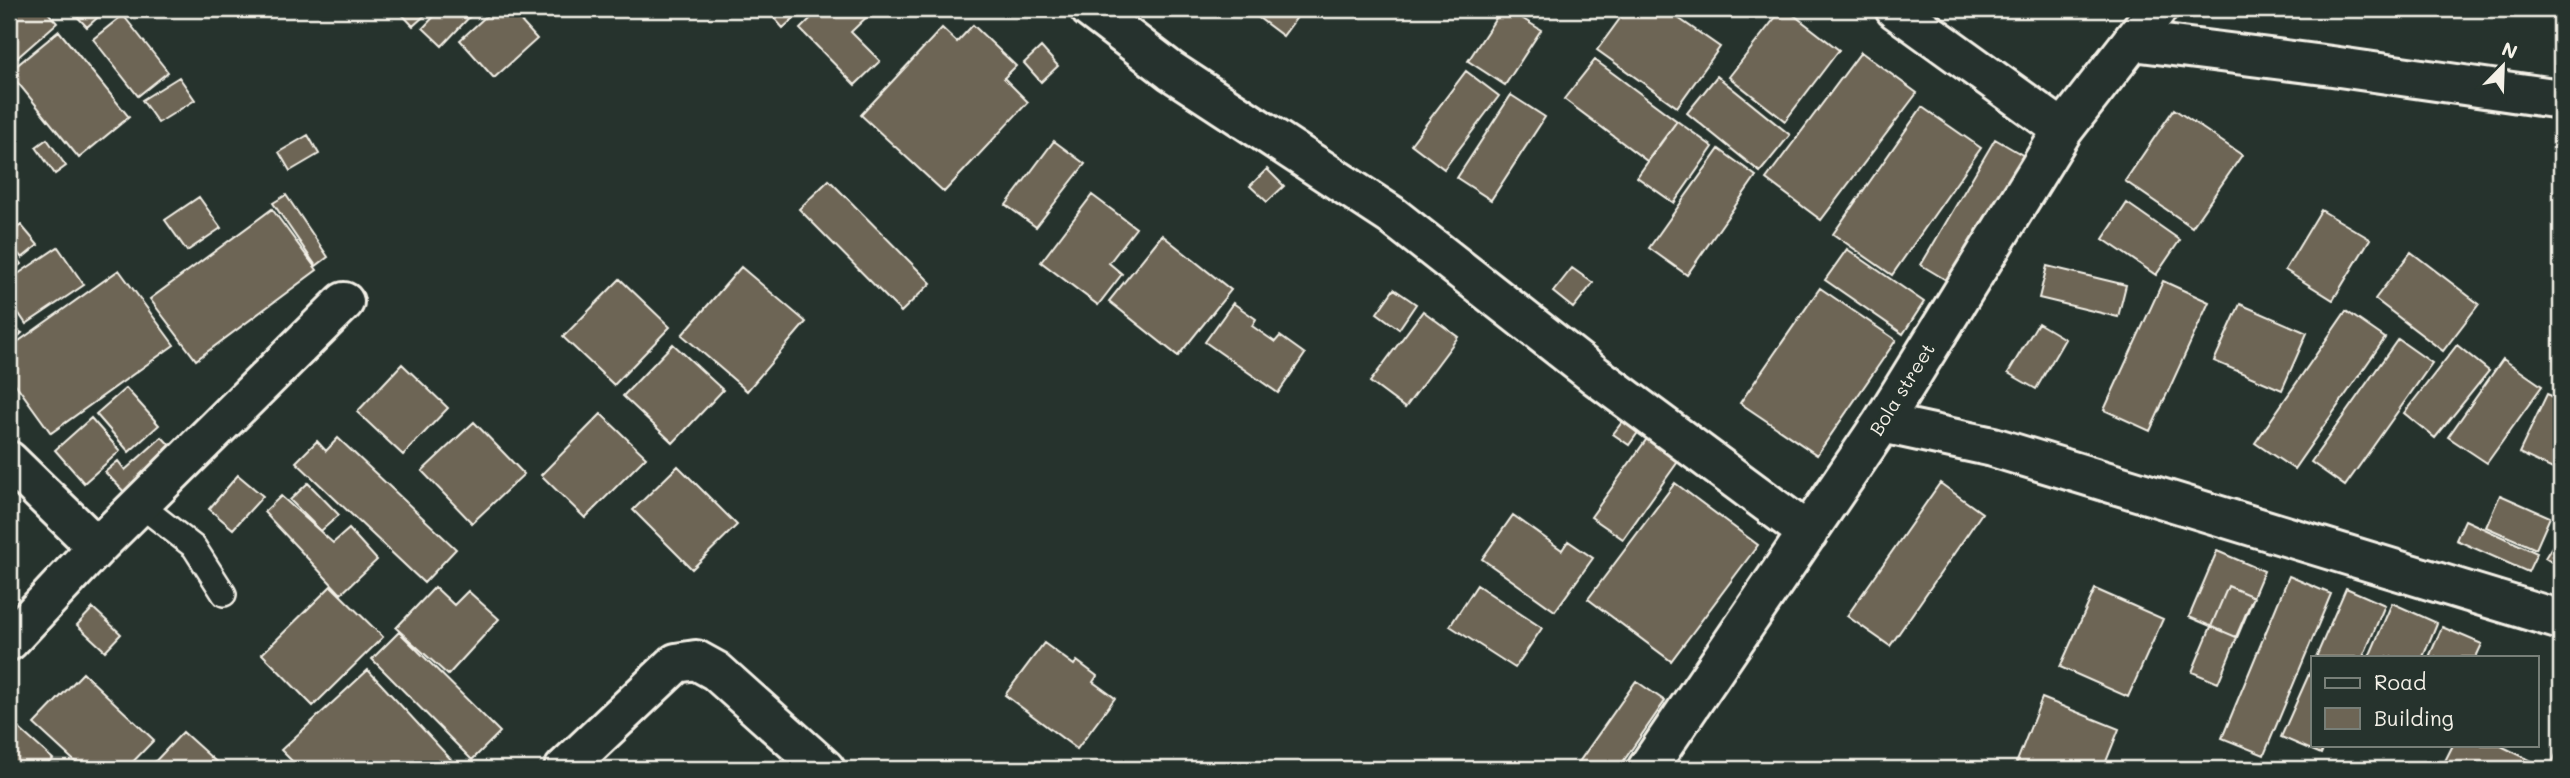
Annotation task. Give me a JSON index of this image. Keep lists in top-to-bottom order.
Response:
{
  "streets": {
    "street": ["Bola street"]
  },
  "legend": ["Road", "Building"],
  "north": "top right"
}
